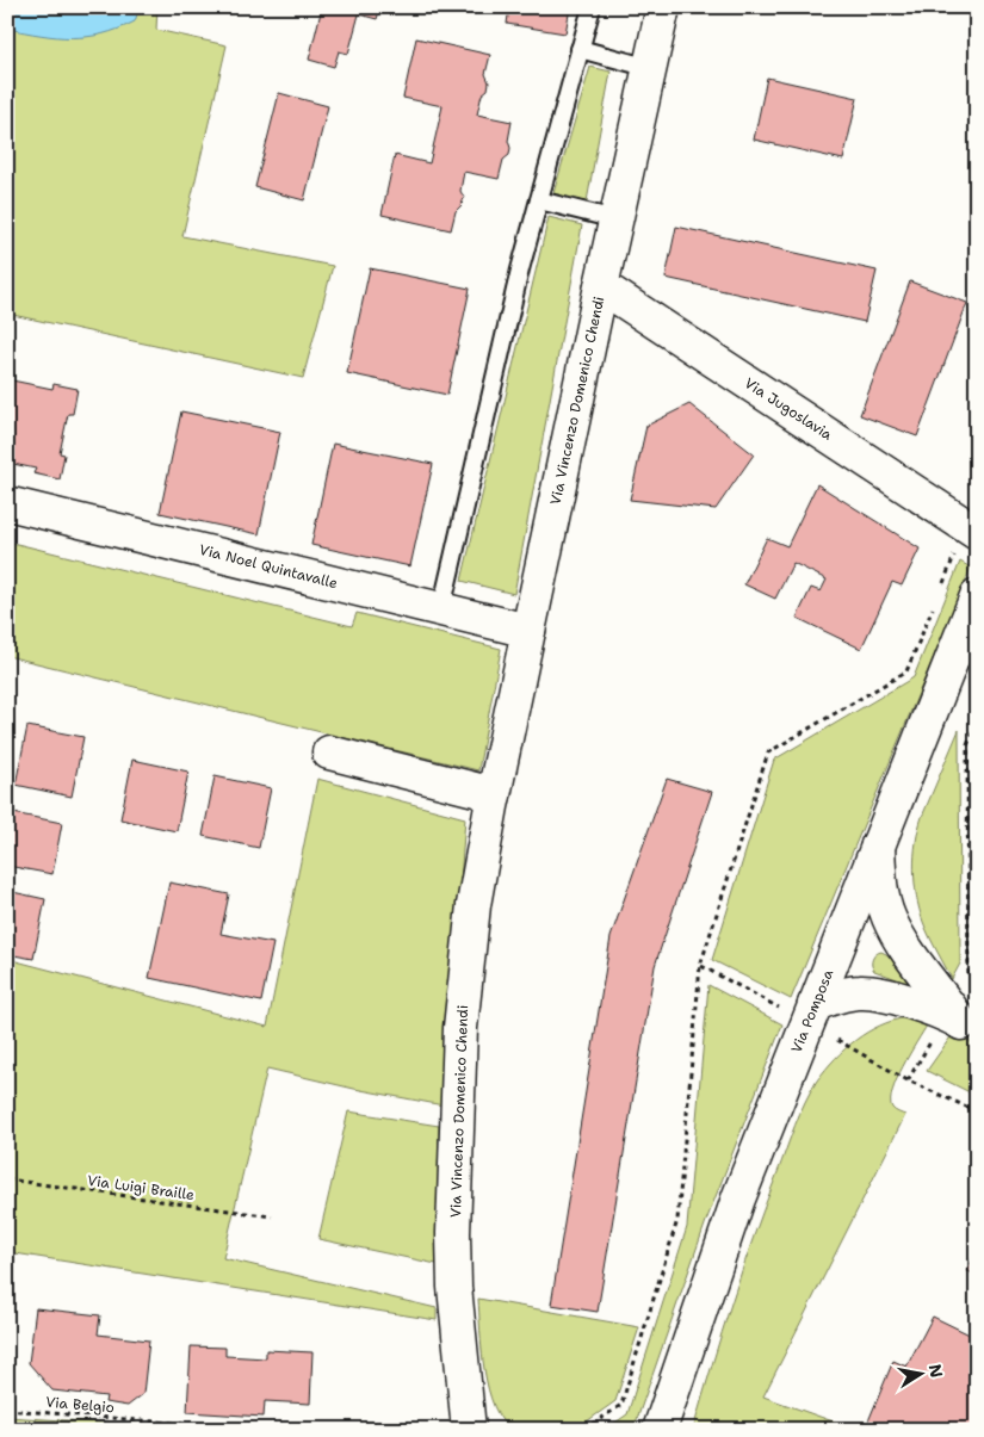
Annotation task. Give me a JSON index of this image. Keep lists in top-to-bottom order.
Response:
{
  "streets": {
    "street": [
      "Via Vincenzo Domenico Chendi",
      "Via Jugoslavia",
      "Via Noel Quintavalle",
      "Via Pomposa"
    ],
    "path": ["Via Luigi Braille", "Via Belgio"]
  },
  "crossings": [
    ["Via Vincenzo Domenico Chendi", "Via Jugoslavia"],
    ["Via Vincenzo Domenico Chendi", "Via Noel Quintavalle"]
  ],
  "north": "right"
}
